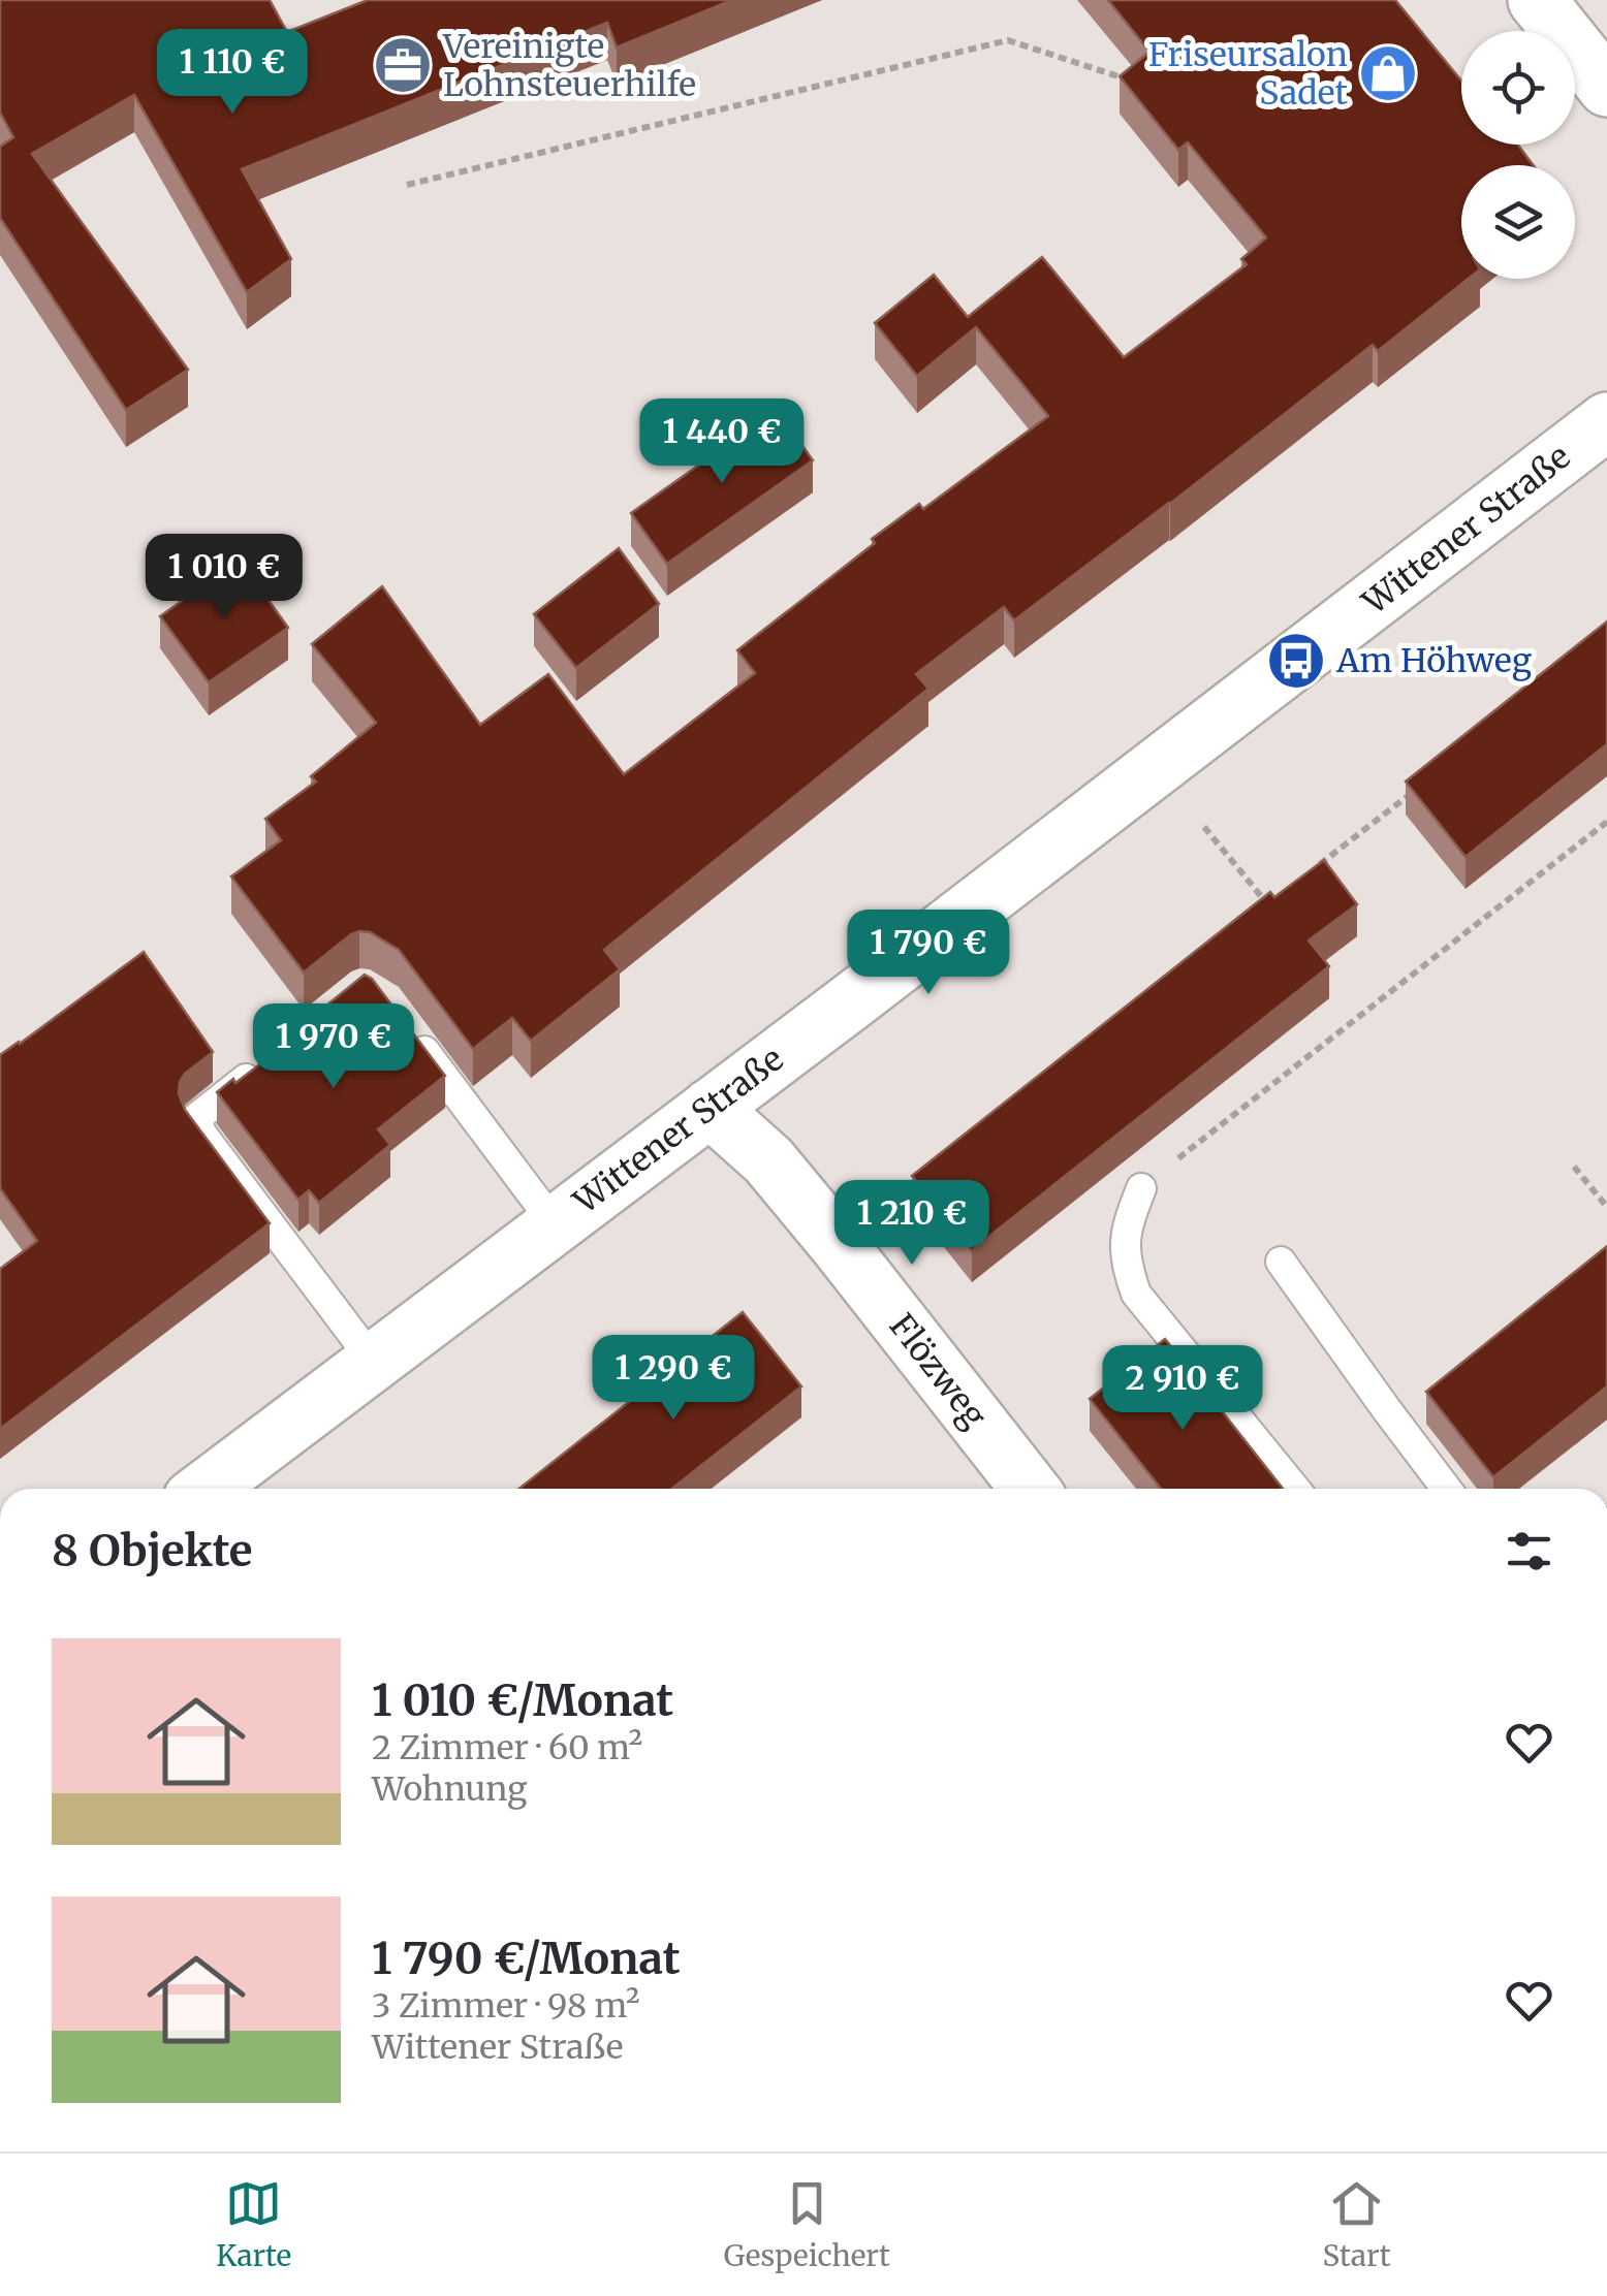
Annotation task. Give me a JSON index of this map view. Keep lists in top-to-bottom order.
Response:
{
  "streets": {
    "main road": ["Wittener Straße", "Flözweg"]
  },
  "crossings": [
    ["Wittener Straße", "Flözweg"]
  ],
  "places": {
    "office": ["Vereinigte Lohnsteuerhilfe"],
    "shop": ["Friseursalon Sadet"],
    "bus stop": ["Am Höhweg"]
  },
  "page": {
    "price": [
      "1 110 €",
      "1 440 €",
      "1 010 €",
      "1 790 €",
      "1 970 €",
      "1 210 €",
      "1 290 €",
      "2 910 €"
    ],
    "heading": "8 Objekte",
    "list": [
      {
        "name": "1 010 €/Monat",
        "note": "2 Zimmer · 60 m² · Wohnung"
      },
      {
        "name": "1 790 €/Monat",
        "note": "3 Zimmer · 98 m² · Wittener Straße"
      }
    ],
    "tabs": ["Karte", "Gespeichert", "Start"]
  }
}
